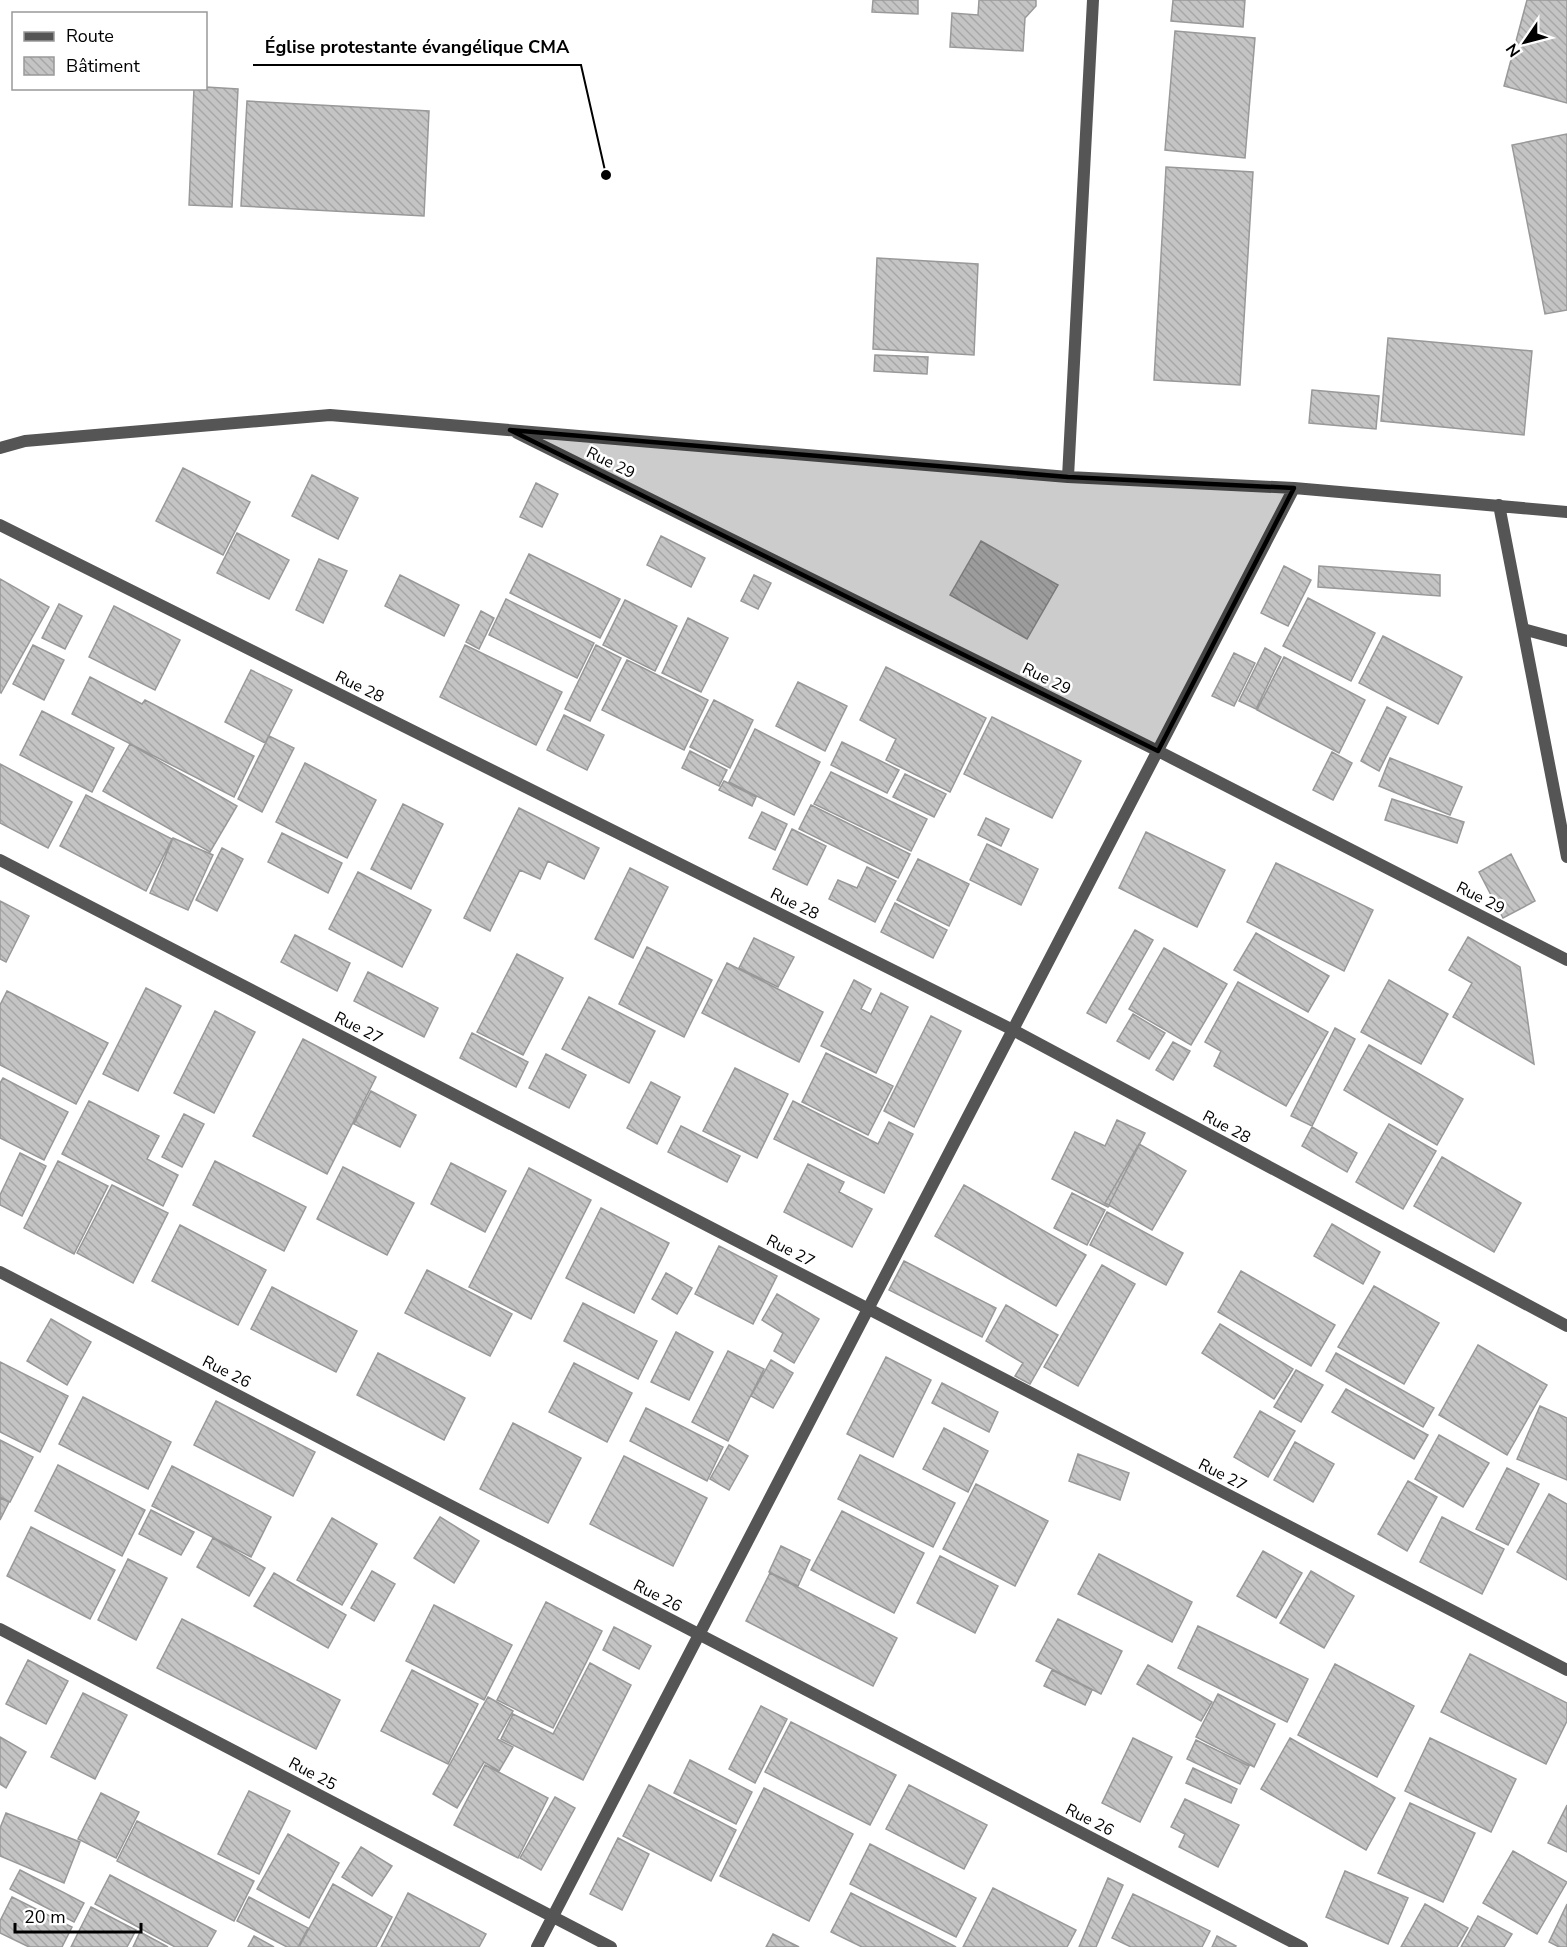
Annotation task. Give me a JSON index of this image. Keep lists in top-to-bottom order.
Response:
{
  "streets": {
    "street": [
      "Rue 29",
      "Rue 28",
      "Rue 27",
      "Rue 26",
      "Rue 25"
    ]
  },
  "places": ["Église protestante évangélique CMA"],
  "legend": ["Route", "Bâtiment"],
  "scale_bar": "20 m",
  "north": "bottom left"
}
